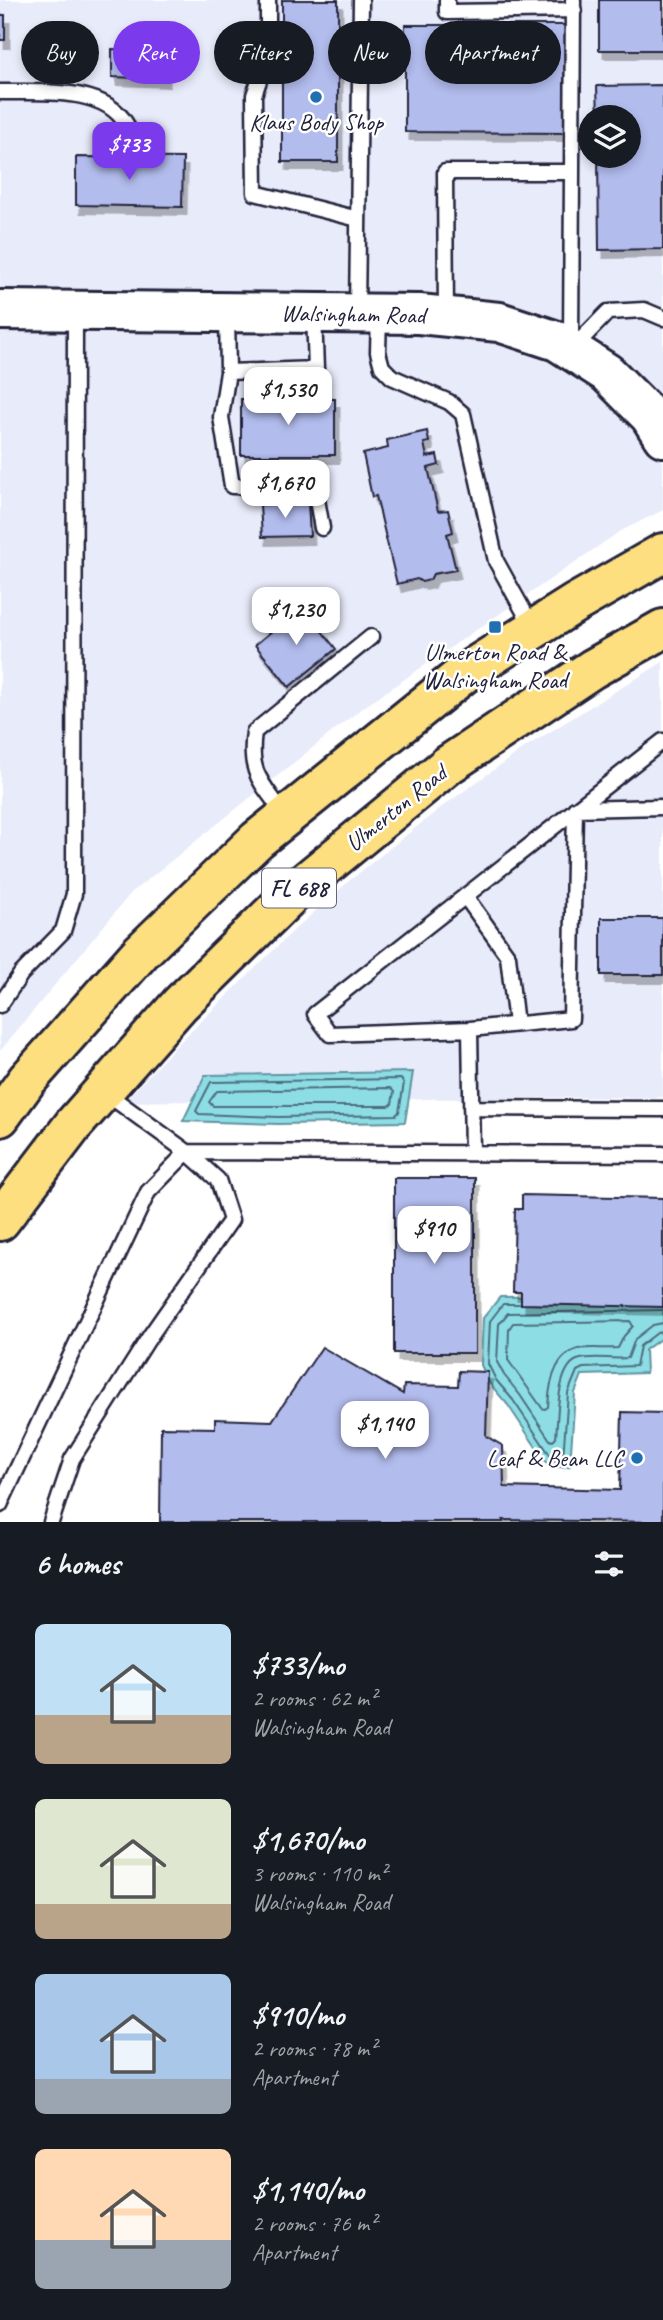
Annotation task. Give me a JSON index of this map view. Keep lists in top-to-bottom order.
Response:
{
  "streets": {
    "main road": ["Ulmerton Road", "FL 688"],
    "street": ["Walsingham Road"]
  },
  "places": {
    "other": ["Klaus Body Shop", "Leaf & Bean LLC"],
    "transit": ["Ulmerton Road & Walsingham Road"]
  },
  "page": {
    "chip": [
      "Buy",
      "Rent",
      "Filters",
      "New",
      "Apartment"
    ],
    "price": [
      "$733",
      "$1,530",
      "$1,670",
      "$1,230",
      "$910",
      "$1,140"
    ],
    "heading": "6 homes",
    "list": [
      {
        "name": "$733/mo",
        "note": "2 rooms · 62 m² · Walsingham Road"
      },
      {
        "name": "$1,670/mo",
        "note": "3 rooms · 110 m² · Walsingham Road"
      },
      {
        "name": "$910/mo",
        "note": "2 rooms · 78 m² · Apartment"
      },
      {
        "name": "$1,140/mo",
        "note": "2 rooms · 76 m² · Apartment"
      }
    ]
  }
}
